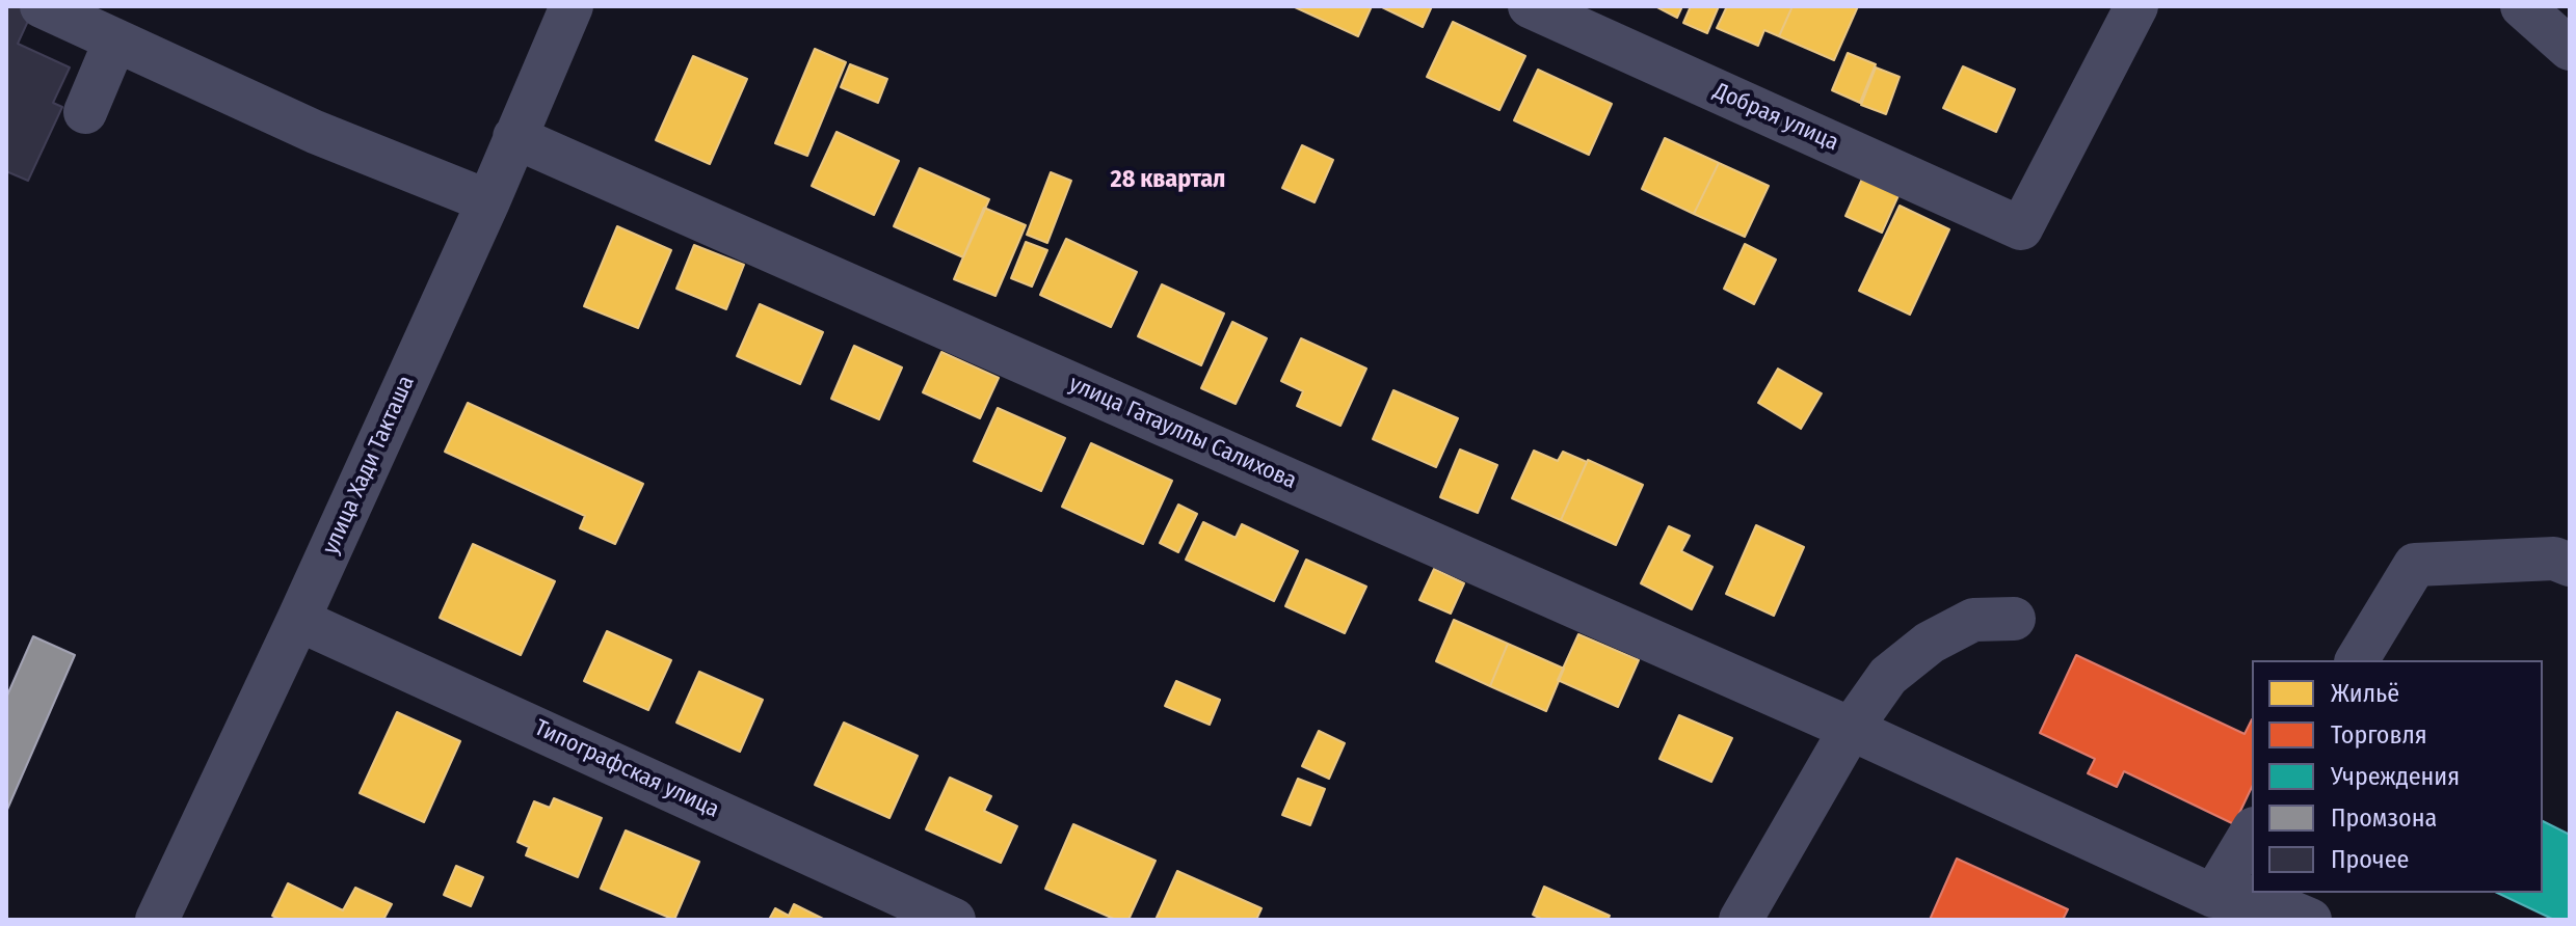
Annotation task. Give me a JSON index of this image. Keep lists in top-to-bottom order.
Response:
{
  "streets": {
    "street": [
      "Добрая улица",
      "улица Гатауллы Салихова",
      "улица Хади Такташа",
      "Типографская улица"
    ]
  },
  "crossings": [
    ["улица Гатауллы Салихова", "улица Хади Такташа"],
    ["улица Хади Такташа", "Типографская улица"]
  ],
  "districts": ["28 квартал"],
  "legend": [
    "Жильё",
    "Торговля",
    "Учреждения",
    "Промзона",
    "Прочее"
  ]
}
